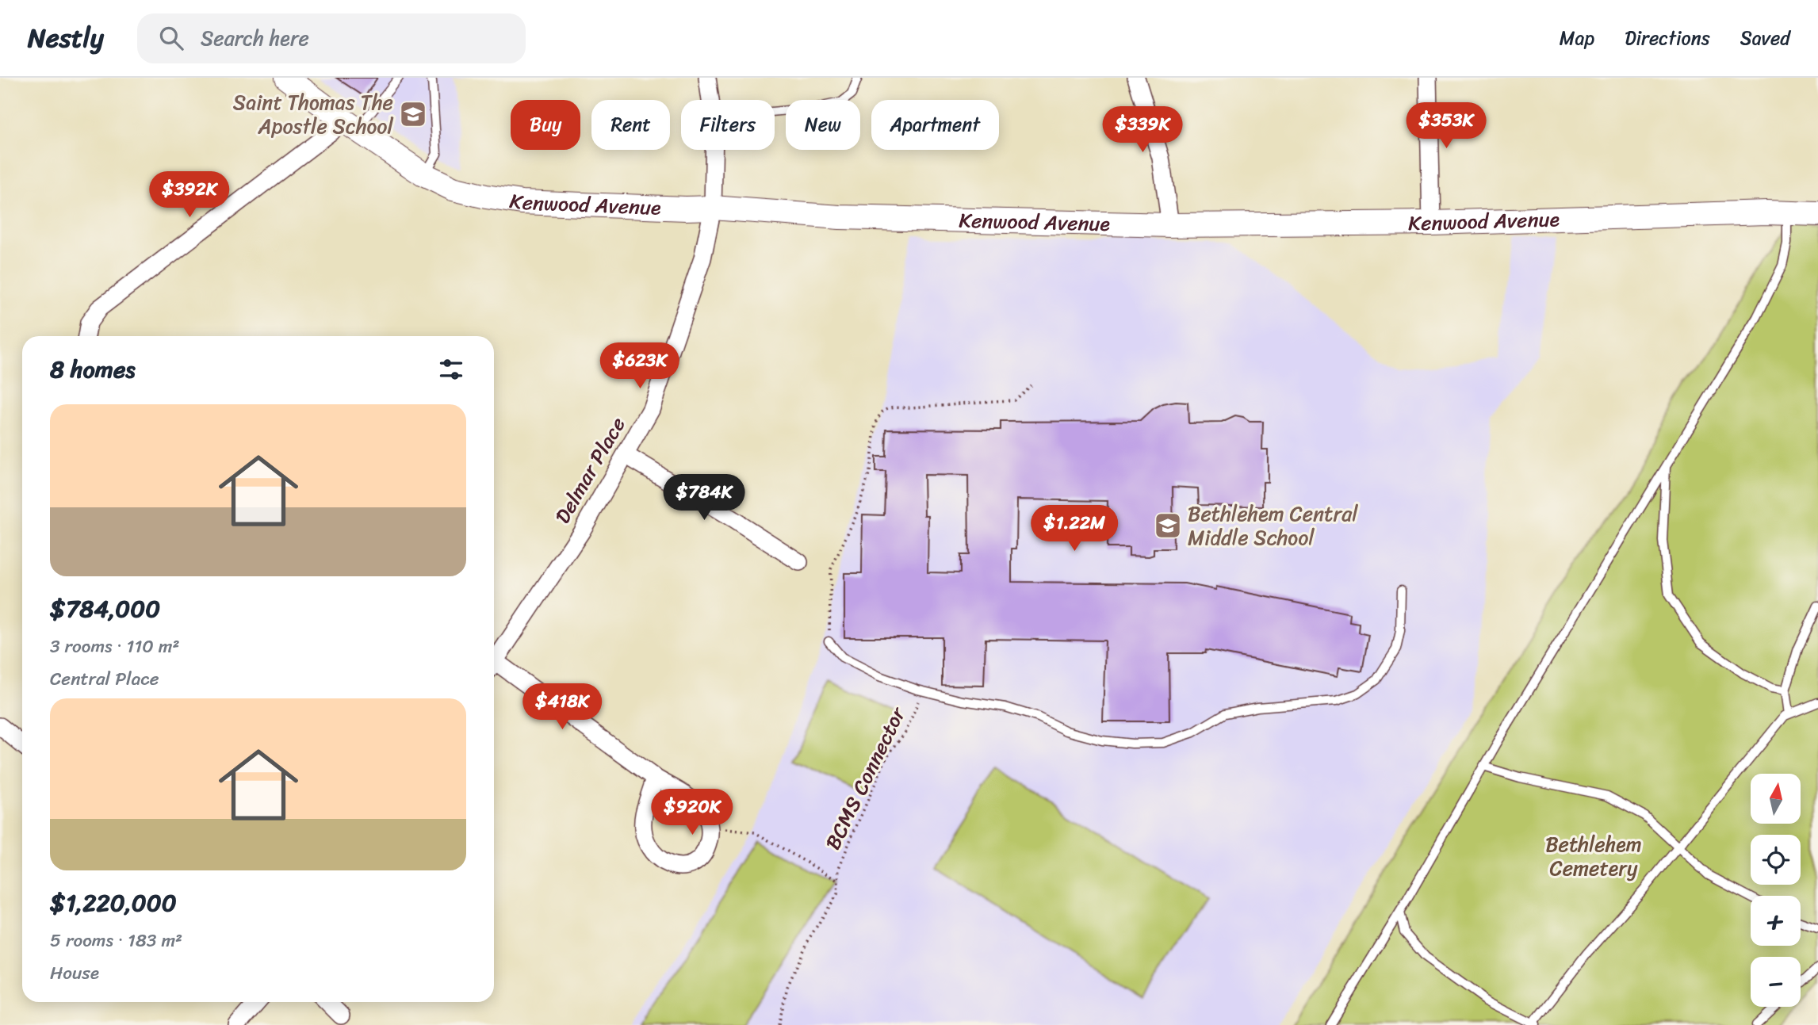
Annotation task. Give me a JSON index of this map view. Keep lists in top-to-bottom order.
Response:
{
  "streets": {
    "street": ["Kenwood Avenue", "Delmar Place"],
    "path": ["BCMS Connector"]
  },
  "crossings": [
    ["Kenwood Avenue", "Delmar Place"]
  ],
  "parks": ["Bethlehem Cemetery"],
  "places": {
    "school or university": ["Saint Thomas The Apostle School", "Bethlehem Central Middle School"]
  },
  "north": "top",
  "page": {
    "header": "Nestly",
    "search": "Search here",
    "nav": ["Map", "Directions", "Saved"],
    "chip": [
      "Buy",
      "Rent",
      "Filters",
      "New",
      "Apartment"
    ],
    "price": [
      "$353K",
      "$339K",
      "$392K",
      "$623K",
      "$784K",
      "$1.22M",
      "$418K",
      "$920K"
    ],
    "heading": "8 homes",
    "list": [
      {
        "name": "$784,000",
        "note": "3 rooms · 110 m² · Central Place"
      },
      {
        "name": "$1,220,000",
        "note": "5 rooms · 183 m² · House"
      }
    ],
    "map_buttons": ["+", "−"]
  }
}
